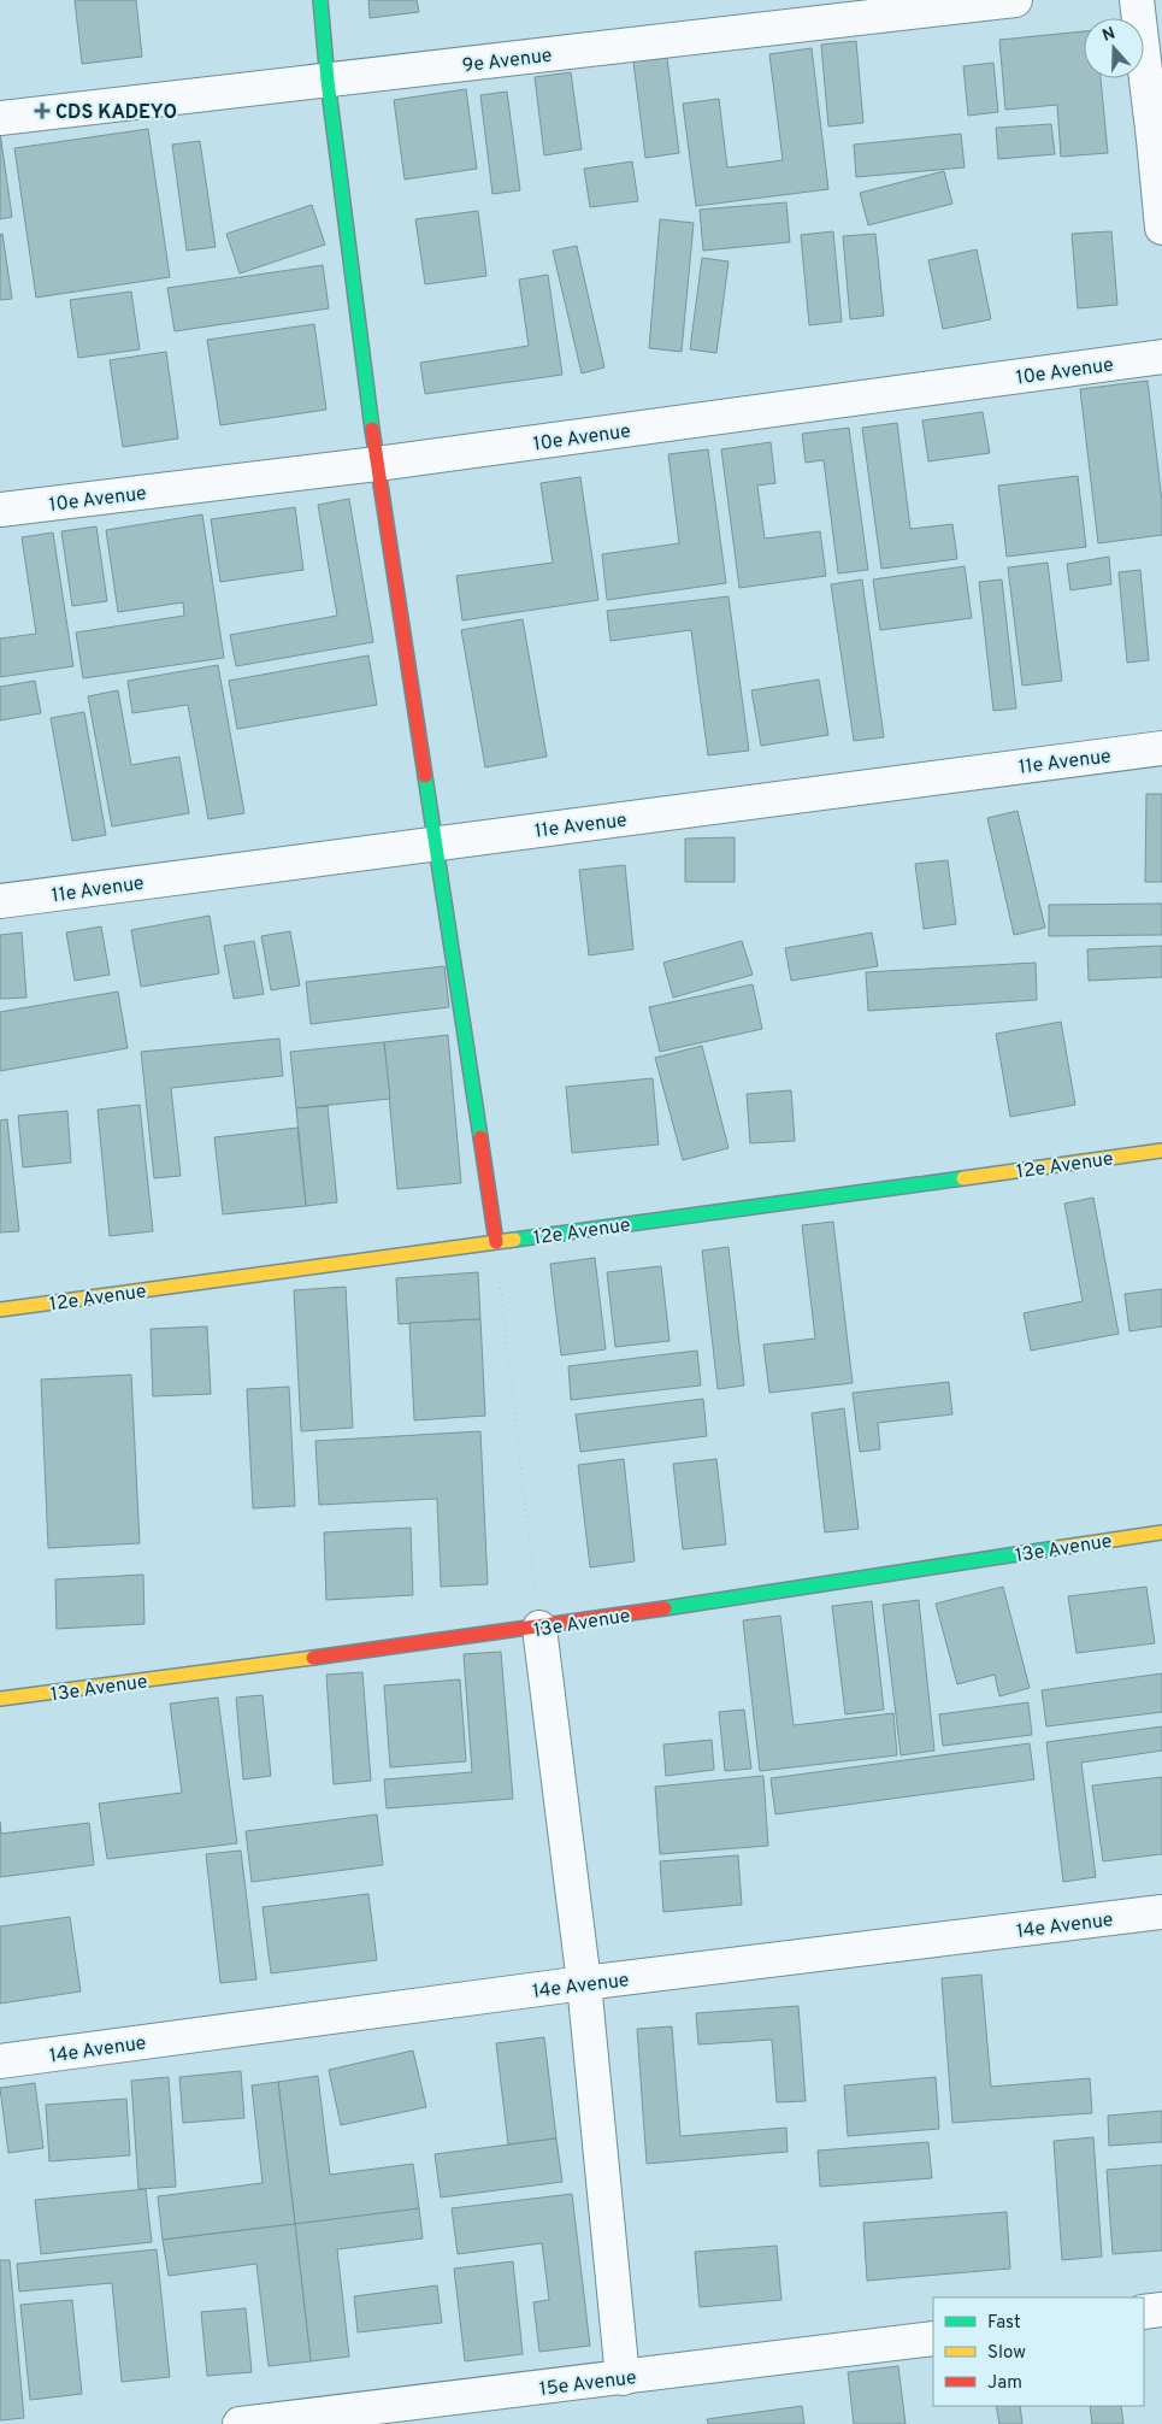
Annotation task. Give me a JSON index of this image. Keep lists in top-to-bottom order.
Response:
{
  "streets": {
    "street": [
      "9e Avenue",
      "10e Avenue",
      "11e Avenue",
      "12e Avenue",
      "13e Avenue",
      "14e Avenue",
      "15e Avenue"
    ]
  },
  "places": {
    "health": ["CDS KADEYO"]
  },
  "legend": ["Fast", "Slow", "Jam"],
  "north": "top"
}
